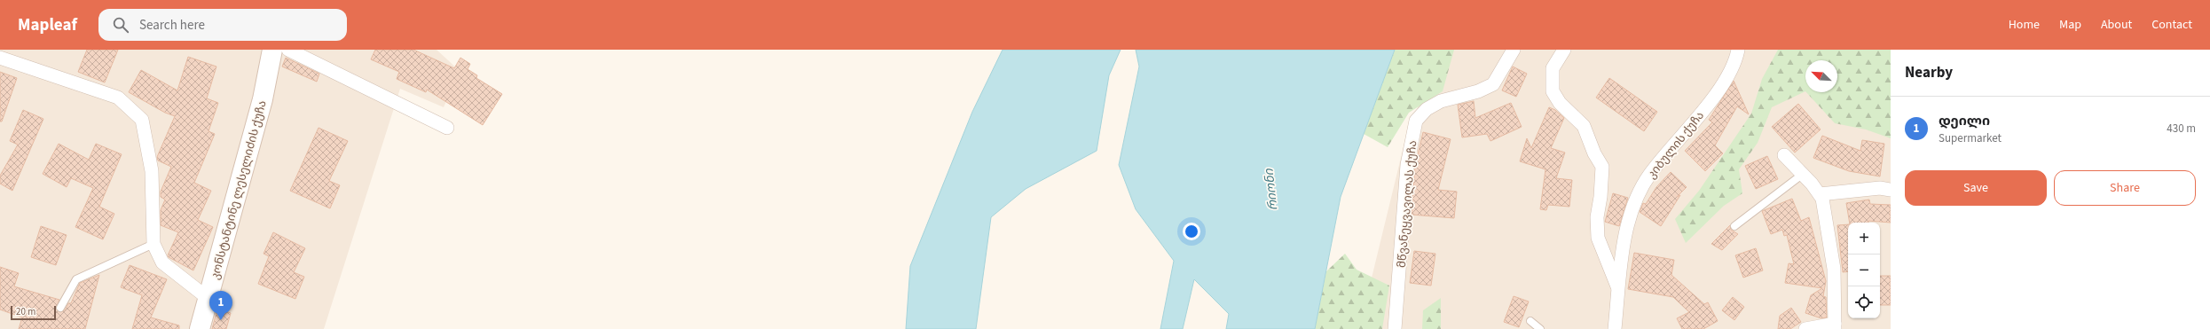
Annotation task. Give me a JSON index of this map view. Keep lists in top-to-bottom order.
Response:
{
  "streets": {
    "main road": ["კონსტანტინე ლესელიძის ქუჩა"],
    "street": ["კიბულის ქუჩა", "მწვანეყვავილას ქუჩა"]
  },
  "water": ["რიონი"],
  "scale_bar": "20 m",
  "north": "top left",
  "page": {
    "header": "Mapleaf",
    "search": "Search here",
    "nav": [
      "Home",
      "Map",
      "About",
      "Contact"
    ],
    "heading": "Nearby",
    "list": [
      {
        "mark": "1",
        "name": "დეილი",
        "note": "Supermarket",
        "value": "430 m"
      }
    ],
    "buttons": ["Save", "Share"],
    "map_buttons": ["+", "−"],
    "pins": "1",
    "scale": "20 m"
  }
}
